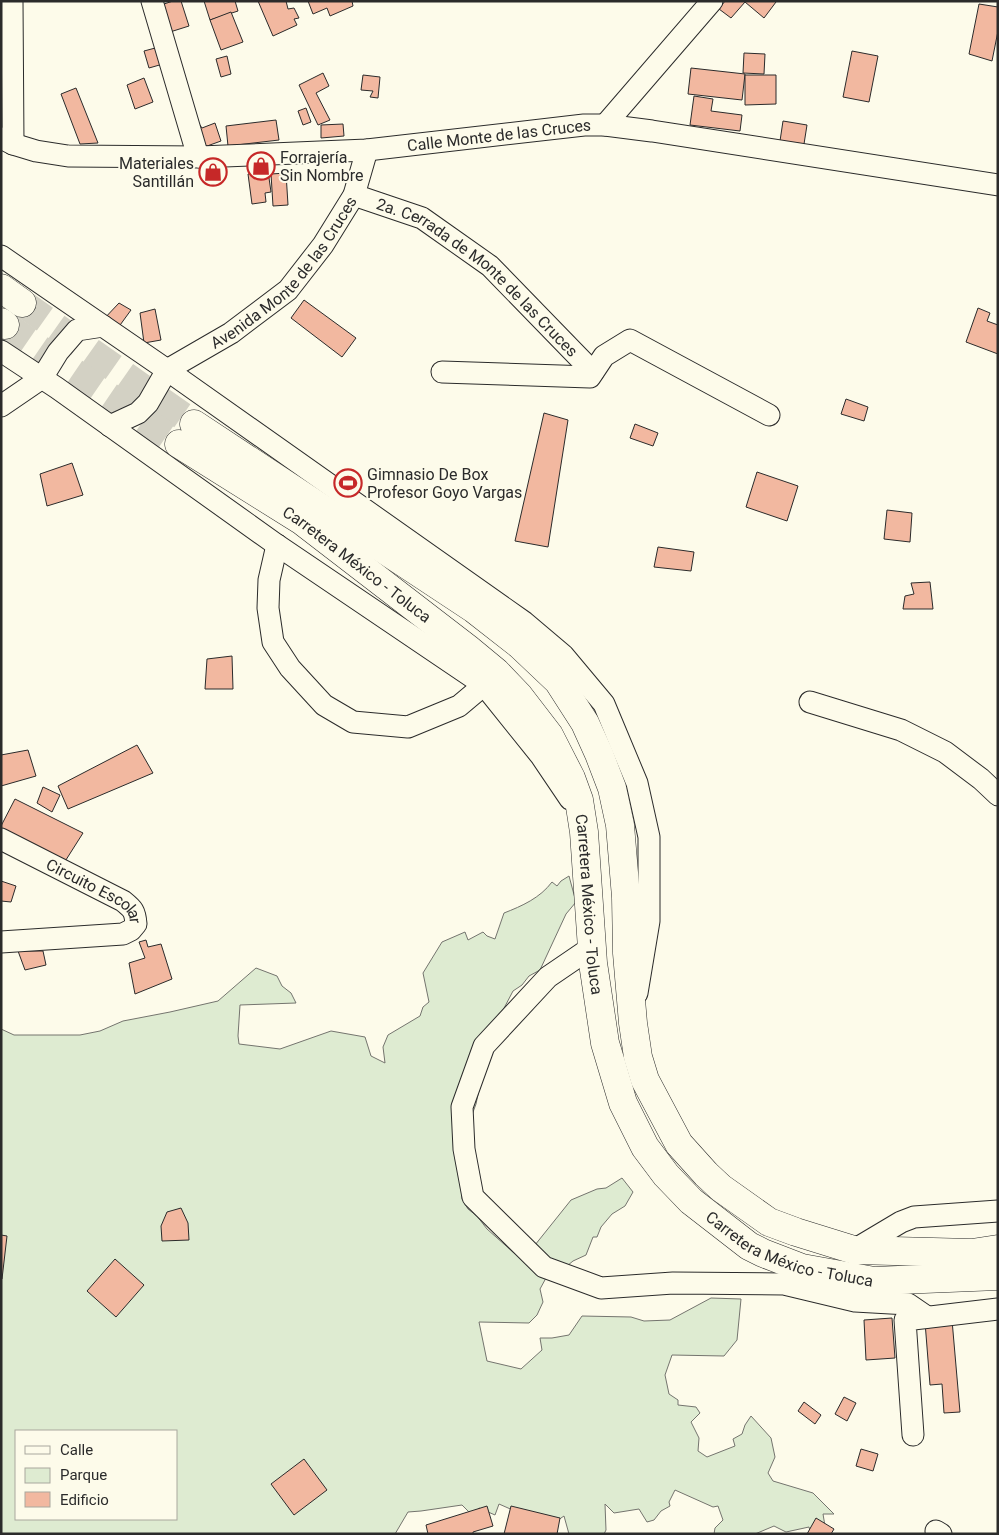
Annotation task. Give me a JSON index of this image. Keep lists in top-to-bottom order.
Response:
{
  "streets": {
    "main road": ["Carretera México - Toluca"],
    "street": [
      "Calle Monte de las Cruces",
      "Avenida Monte de las Cruces",
      "2a. Cerrada de Monte de las Cruces",
      "Circuito Escolar"
    ]
  },
  "crossings": [
    ["Calle Monte de las Cruces", "Avenida Monte de las Cruces"],
    ["Avenida Monte de las Cruces", "2a. Cerrada de Monte de las Cruces"]
  ],
  "places": {
    "shop": ["Forrajería Sin Nombre", "Materiales Santillán"],
    "sports": ["Gimnasio De Box Profesor Goyo Vargas"]
  },
  "legend": ["Calle", "Parque", "Edificio"]
}
